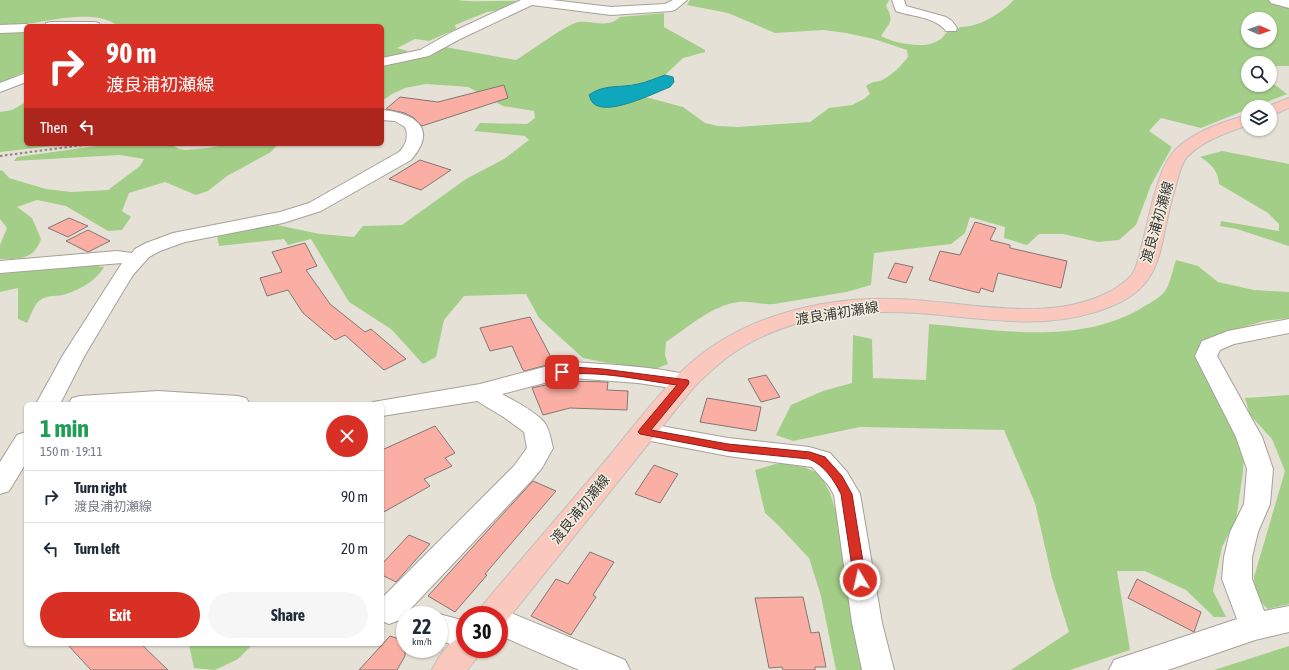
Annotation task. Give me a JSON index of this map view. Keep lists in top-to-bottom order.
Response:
{
  "streets": {
    "main road": ["渡良浦初瀬線"]
  },
  "north": "right",
  "page": {
    "turn": ["90 m", "渡良浦初瀬線"],
    "then": "Then",
    "heading": ["1 min", "150 m · 19:11"],
    "list": [
      {
        "name": "Turn right",
        "note": "渡良浦初瀬線",
        "value": "90 m"
      },
      {
        "name": "Turn left",
        "value": "20 m"
      }
    ],
    "buttons": ["Exit", "Share"],
    "speed": "22 km/h",
    "limit": "30"
  }
}
